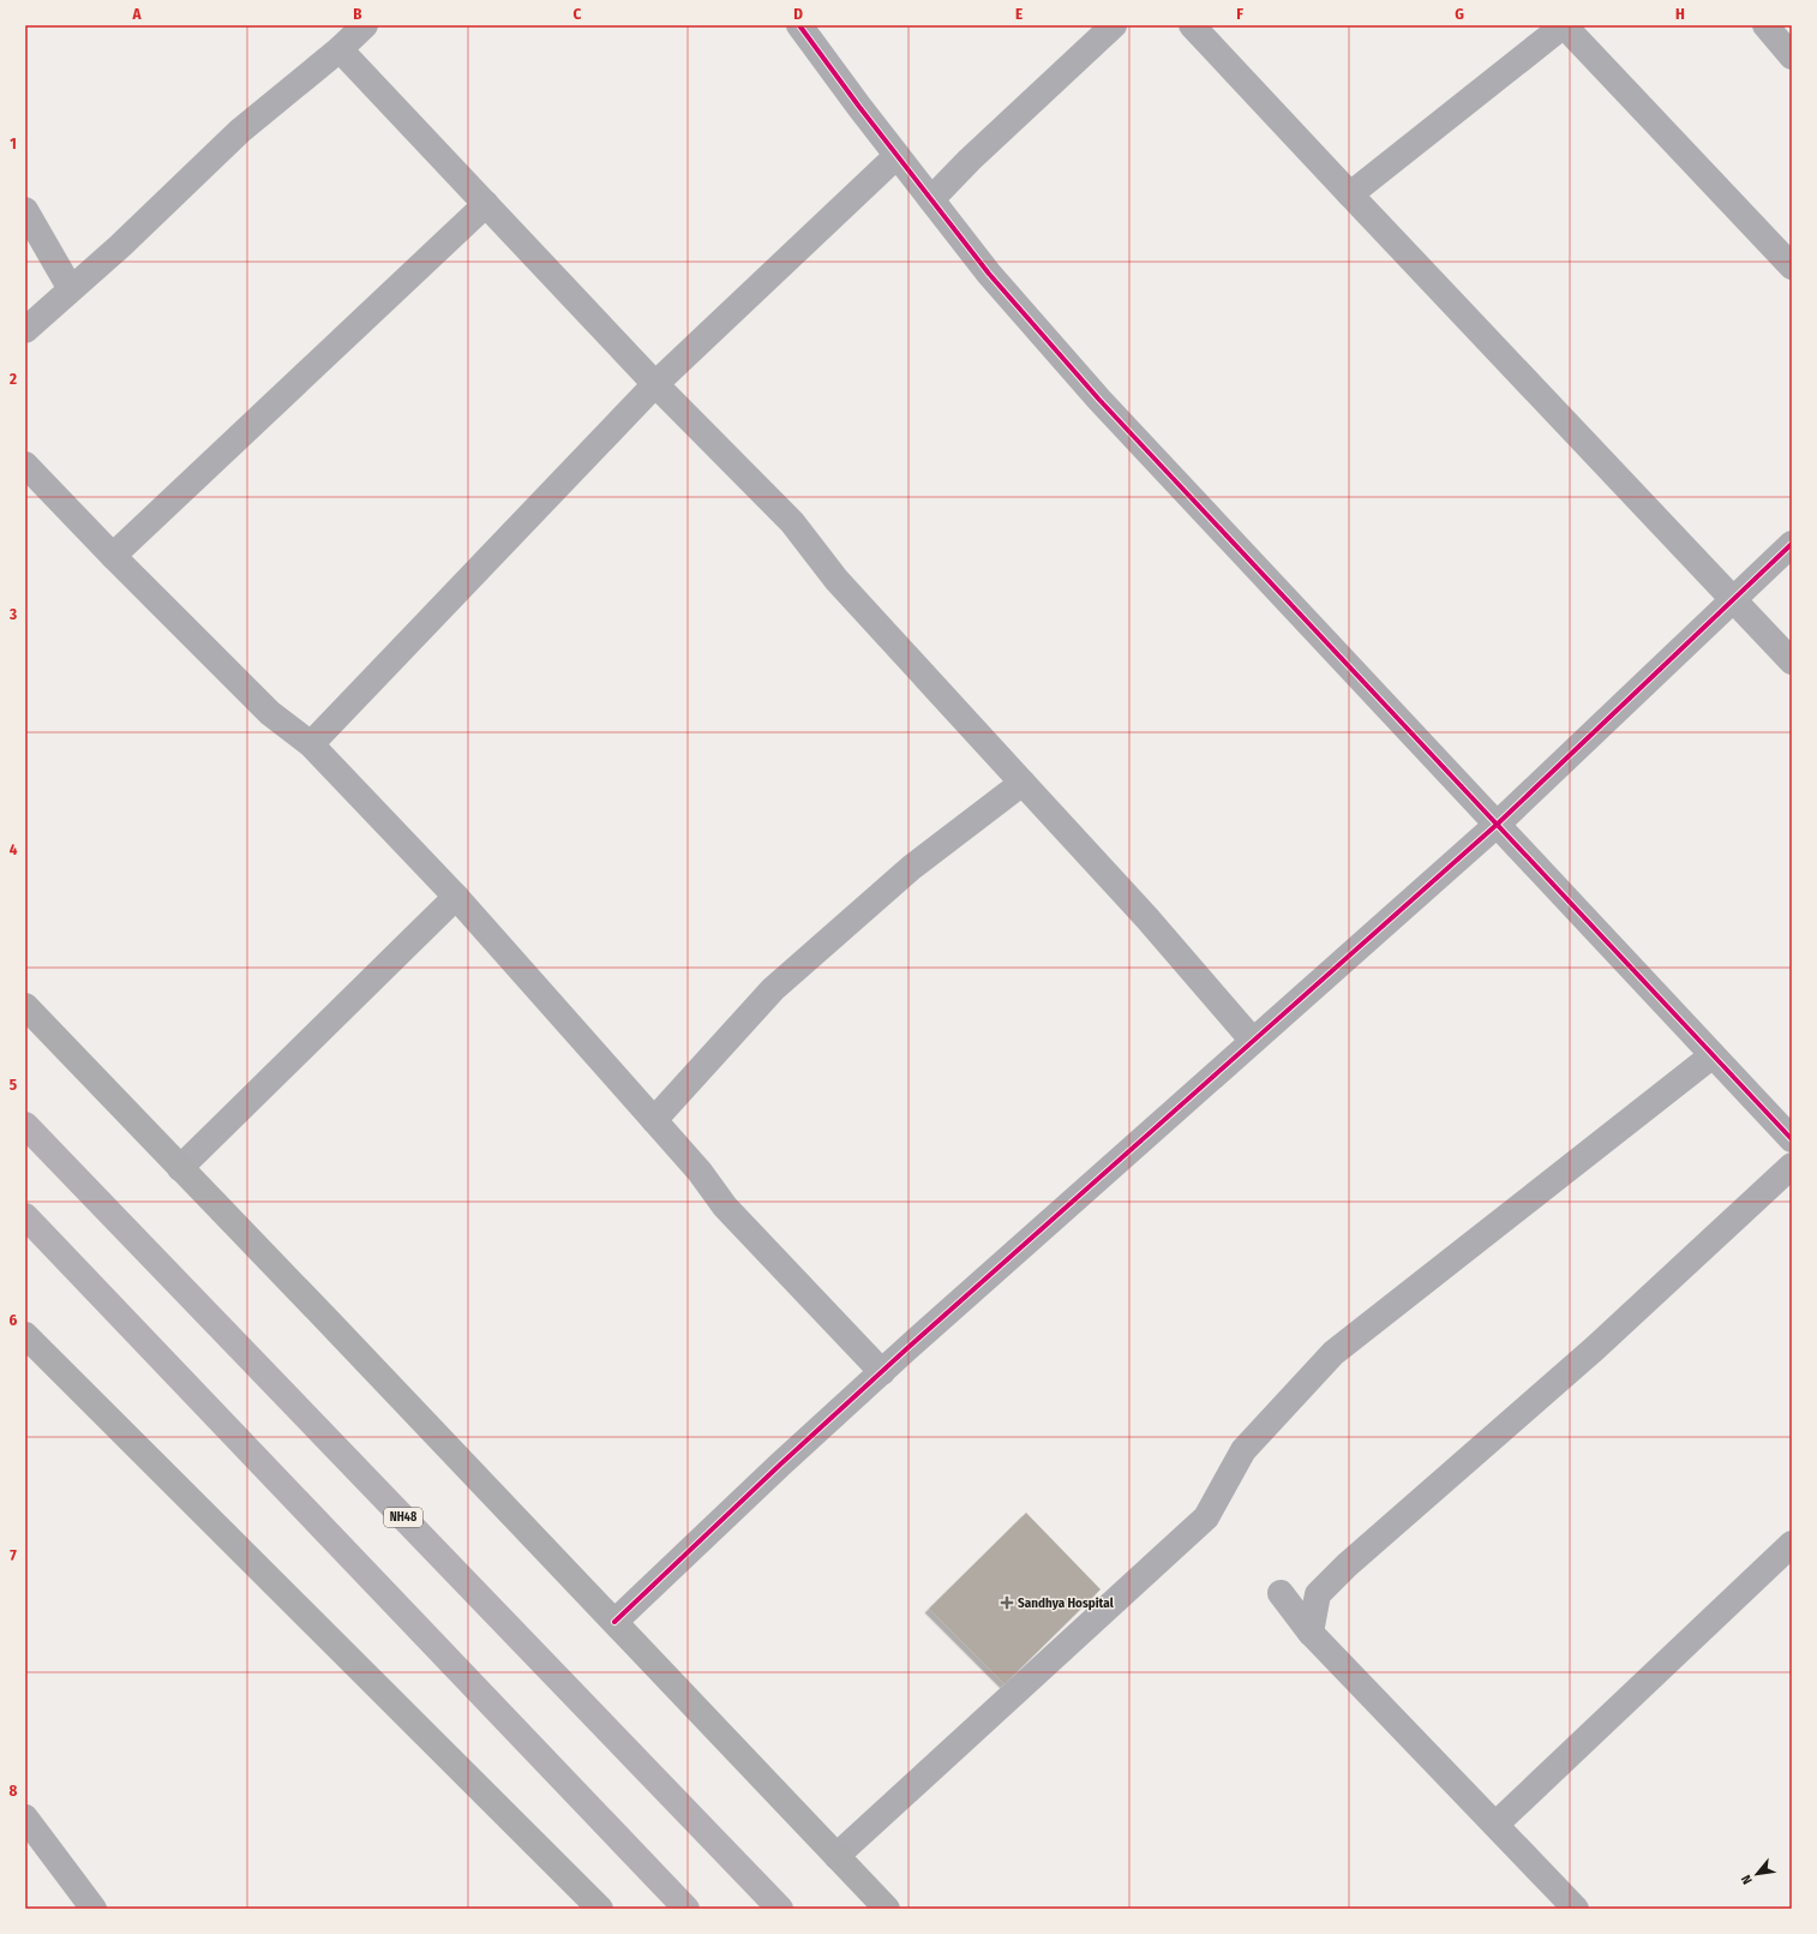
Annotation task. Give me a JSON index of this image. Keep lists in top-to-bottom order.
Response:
{
  "streets": {
    "highway": ["NH48"]
  },
  "places": {
    "health": ["Sandhya Hospital"]
  },
  "north": "bottom left",
  "grid": {
    "columns": [
      "A",
      "B",
      "C",
      "D",
      "E",
      "F",
      "G",
      "H"
    ],
    "rows": [
      "1",
      "2",
      "3",
      "4",
      "5",
      "6",
      "7",
      "8"
    ]
  }
}
